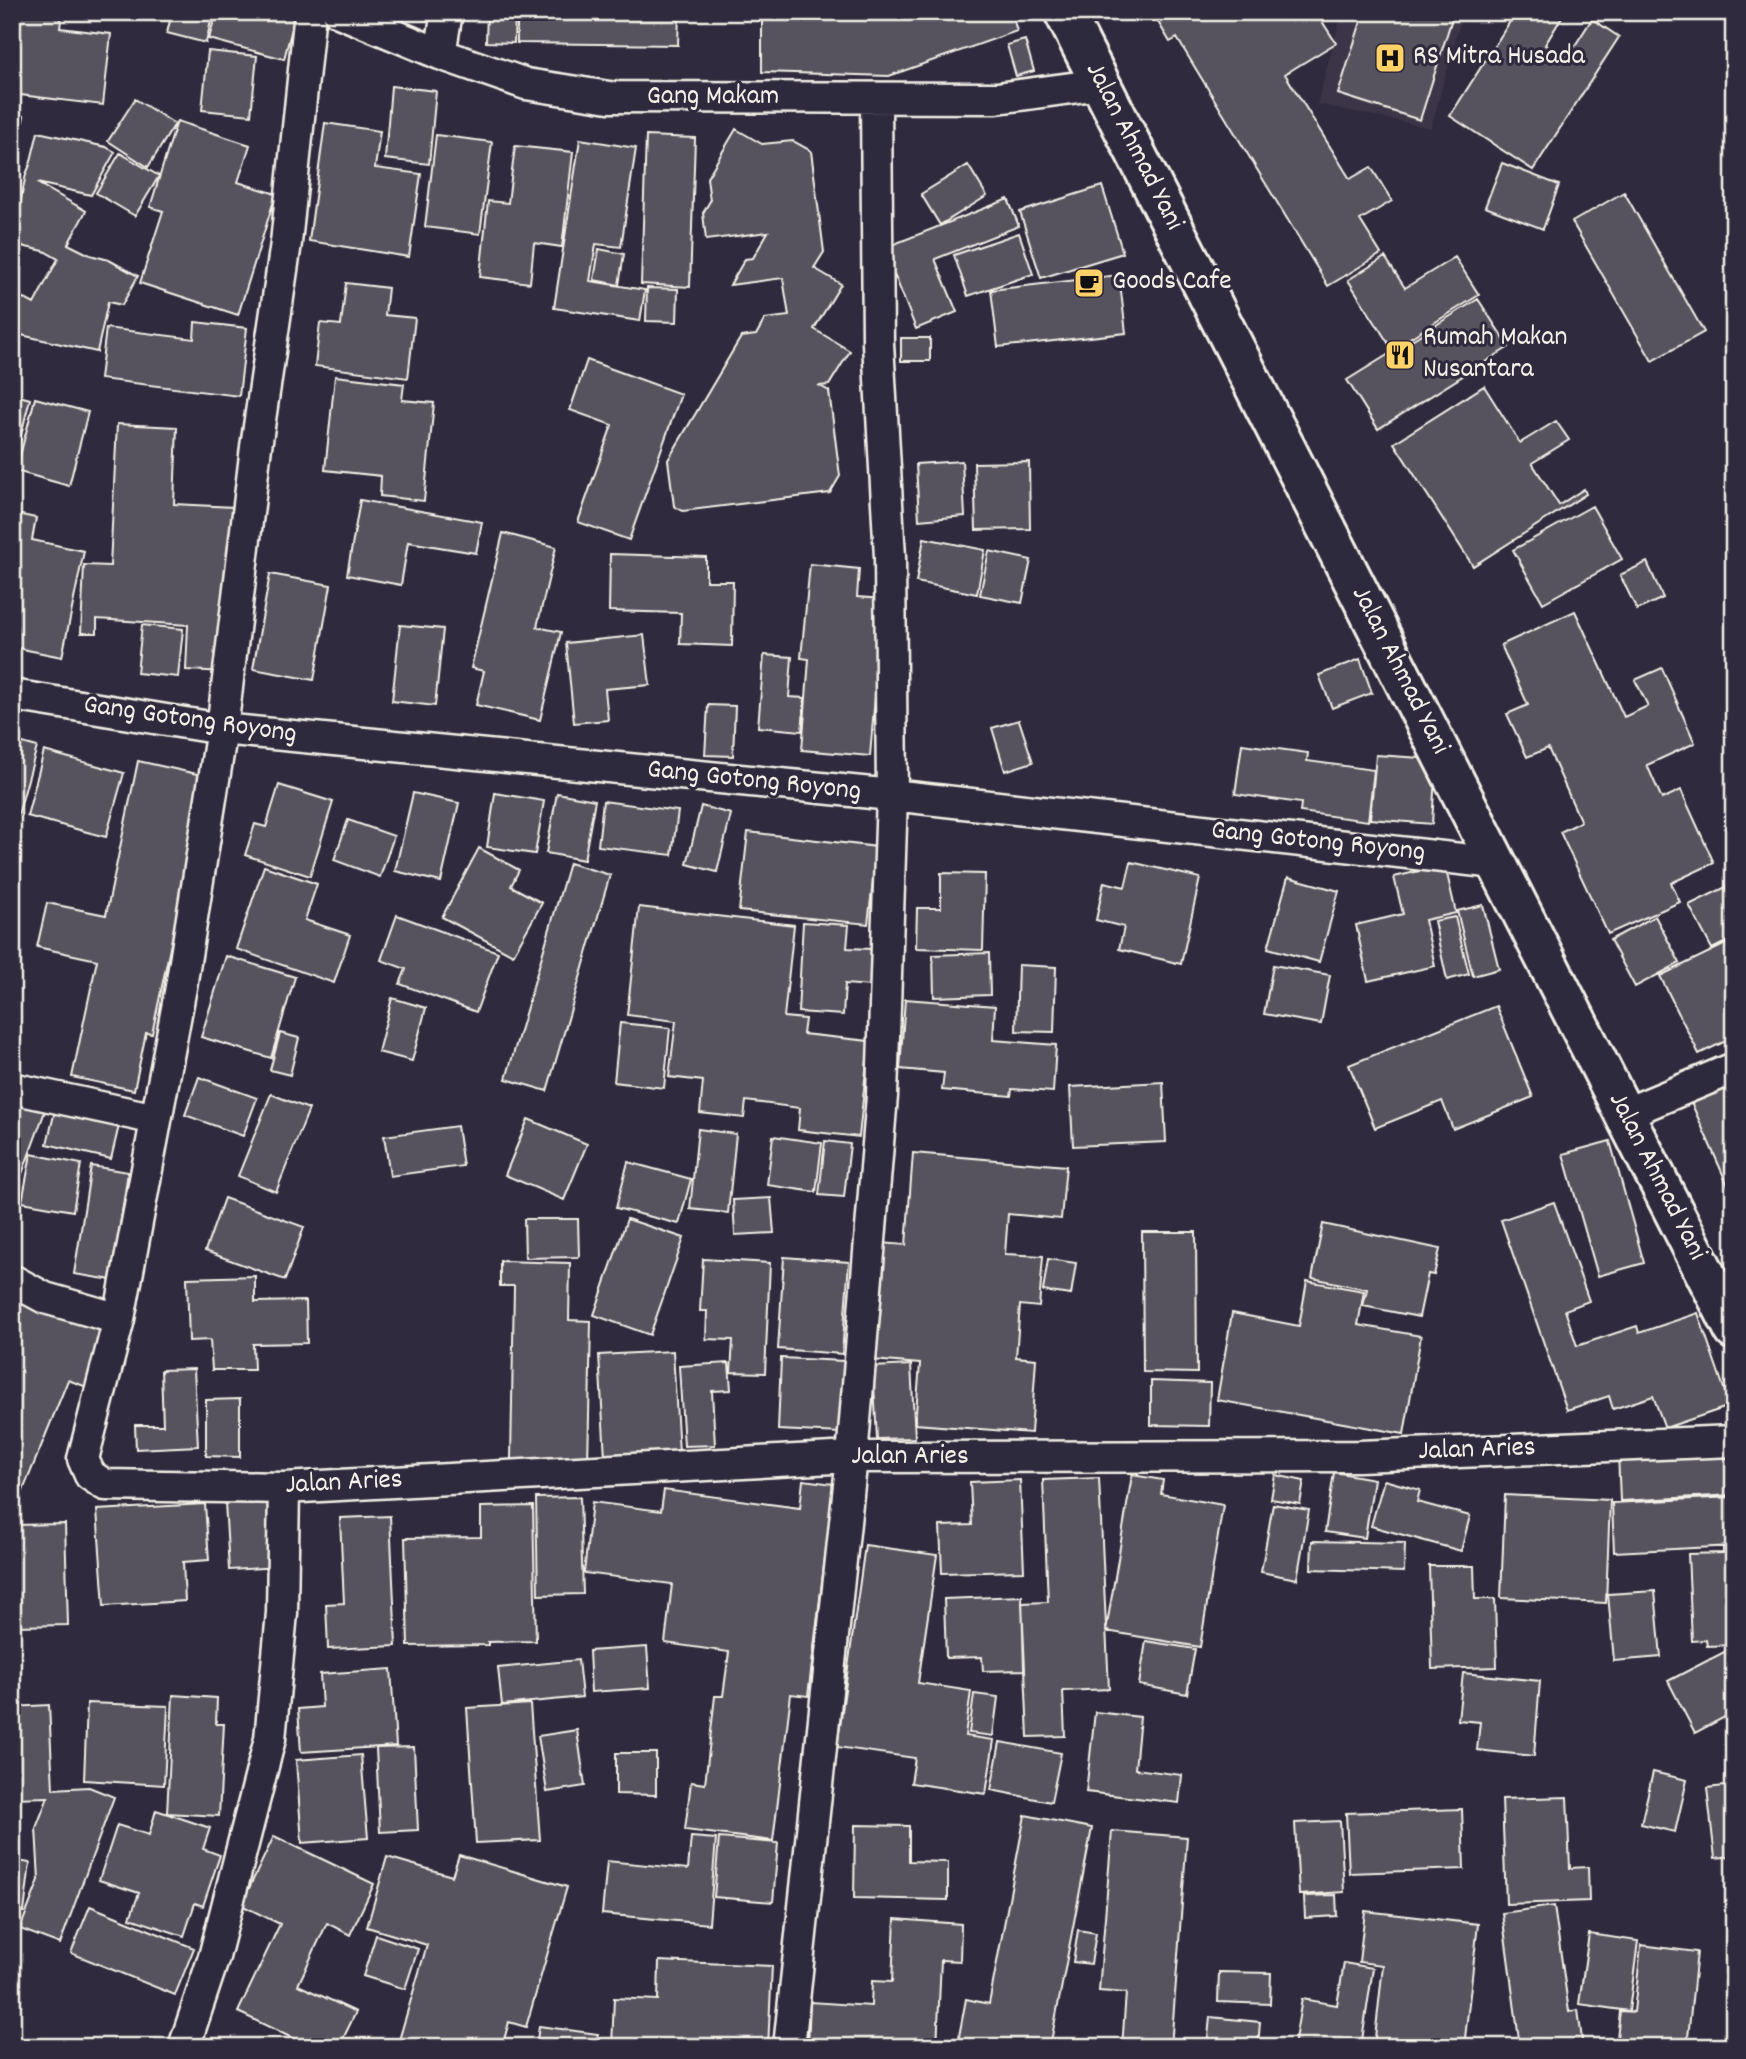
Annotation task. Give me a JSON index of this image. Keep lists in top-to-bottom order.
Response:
{
  "streets": {
    "highway": ["Jalan Ahmad Yani"],
    "street": ["Gang Makam", "Gang Gotong Royong", "Jalan Aries"]
  },
  "crossings": [
    ["Gang Makam", "Jalan Ahmad Yani"],
    ["Jalan Ahmad Yani", "Gang Gotong Royong"]
  ],
  "places": {
    "hospital": ["RS Mitra Husada"],
    "cafe": ["Goods Cafe"],
    "restaurant": ["Rumah Makan Nusantara"]
  }
}
